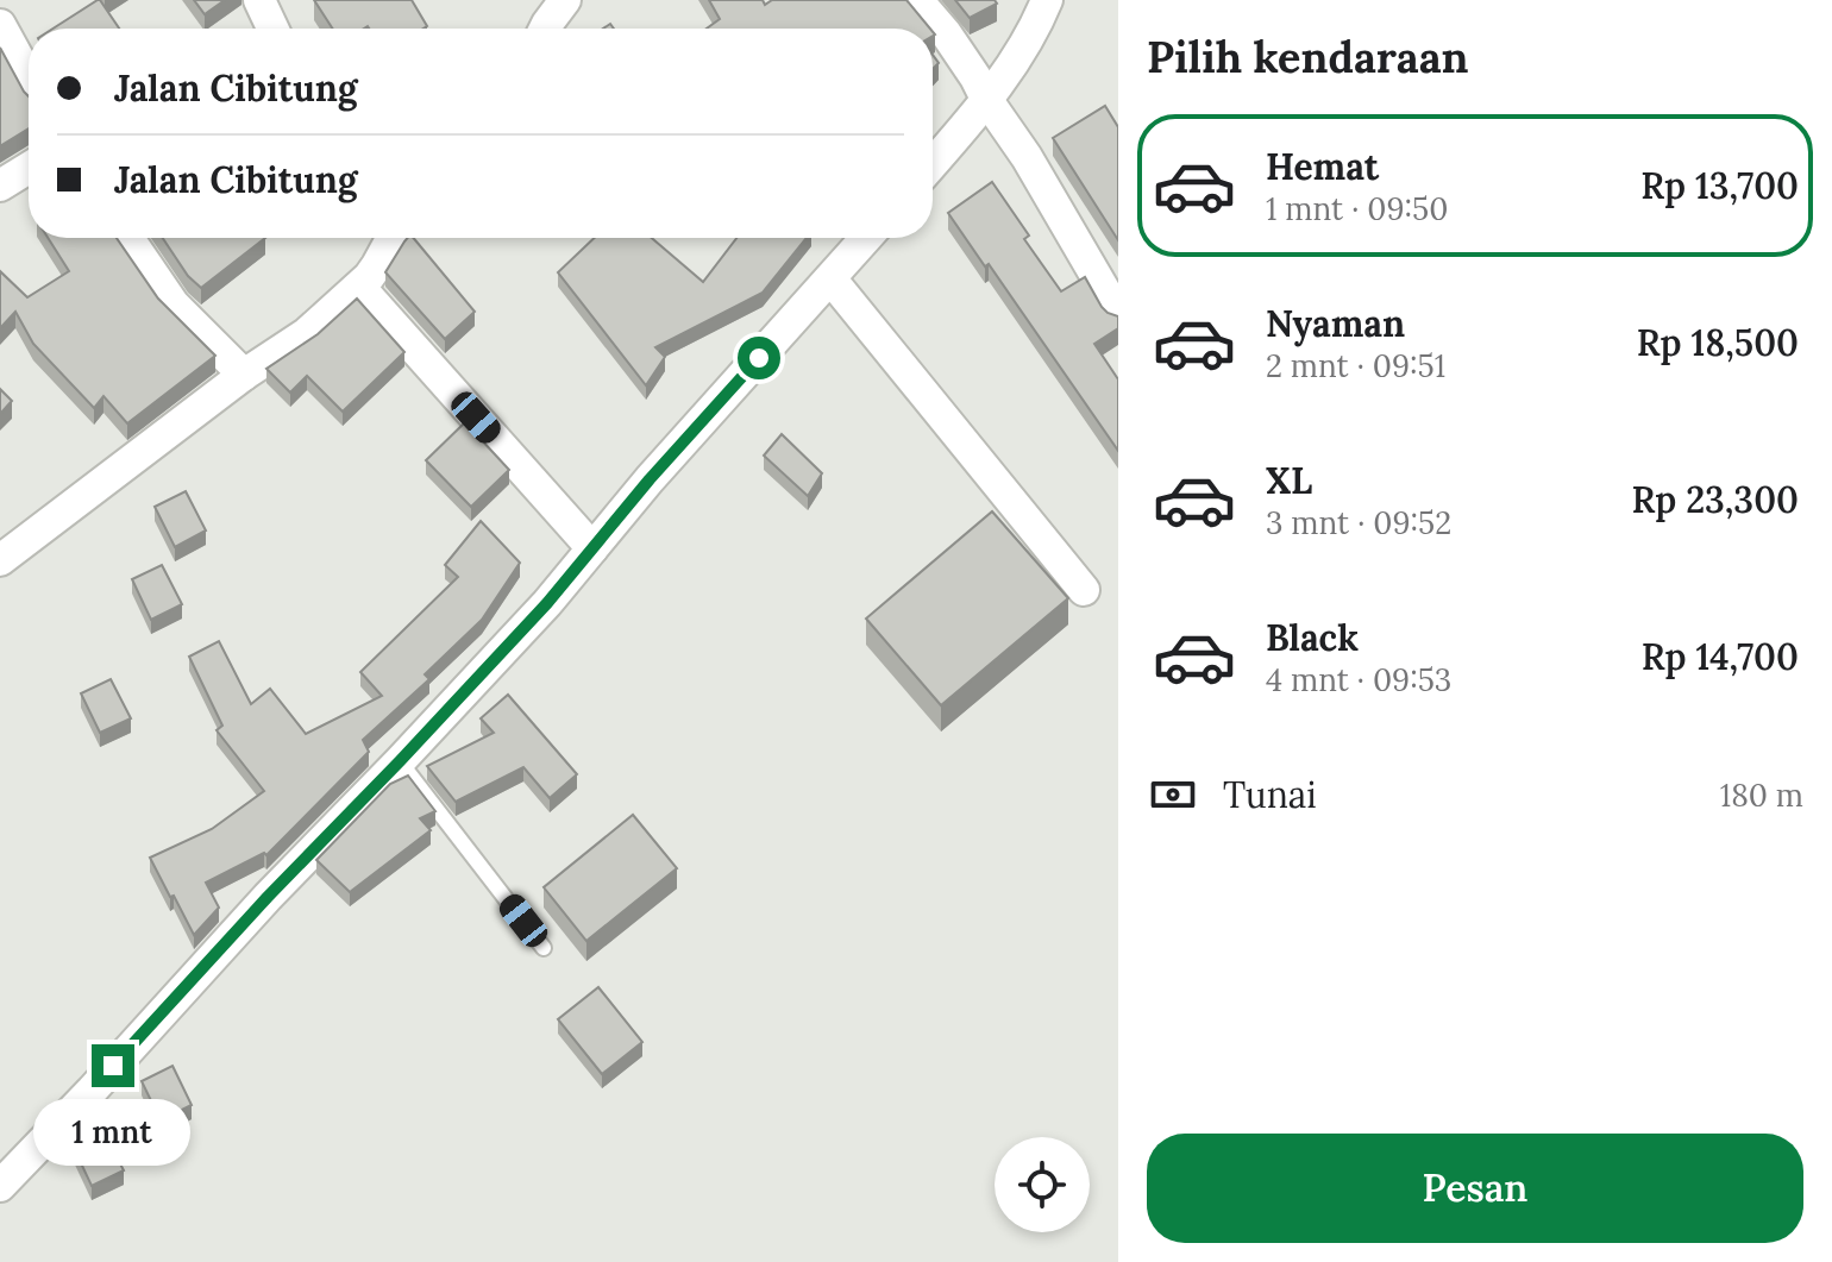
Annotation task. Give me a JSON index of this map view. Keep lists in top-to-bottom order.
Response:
{
  "page": {
    "heading": "Pilih kendaraan",
    "banner": ["Jalan Cibitung", "Jalan Cibitung"],
    "list": [
      {
        "name": "Hemat",
        "note": "1 mnt · 09:50",
        "value": "Rp 13,700"
      },
      {
        "name": "Nyaman",
        "note": "2 mnt · 09:51",
        "value": "Rp 18,500"
      },
      {
        "name": "XL",
        "note": "3 mnt · 09:52",
        "value": "Rp 23,300"
      },
      {
        "name": "Black",
        "note": "4 mnt · 09:53",
        "value": "Rp 14,700"
      }
    ],
    "pay": ["Tunai", "180 m"],
    "bubble": "1 mnt",
    "buttons": "Pesan"
  }
}
